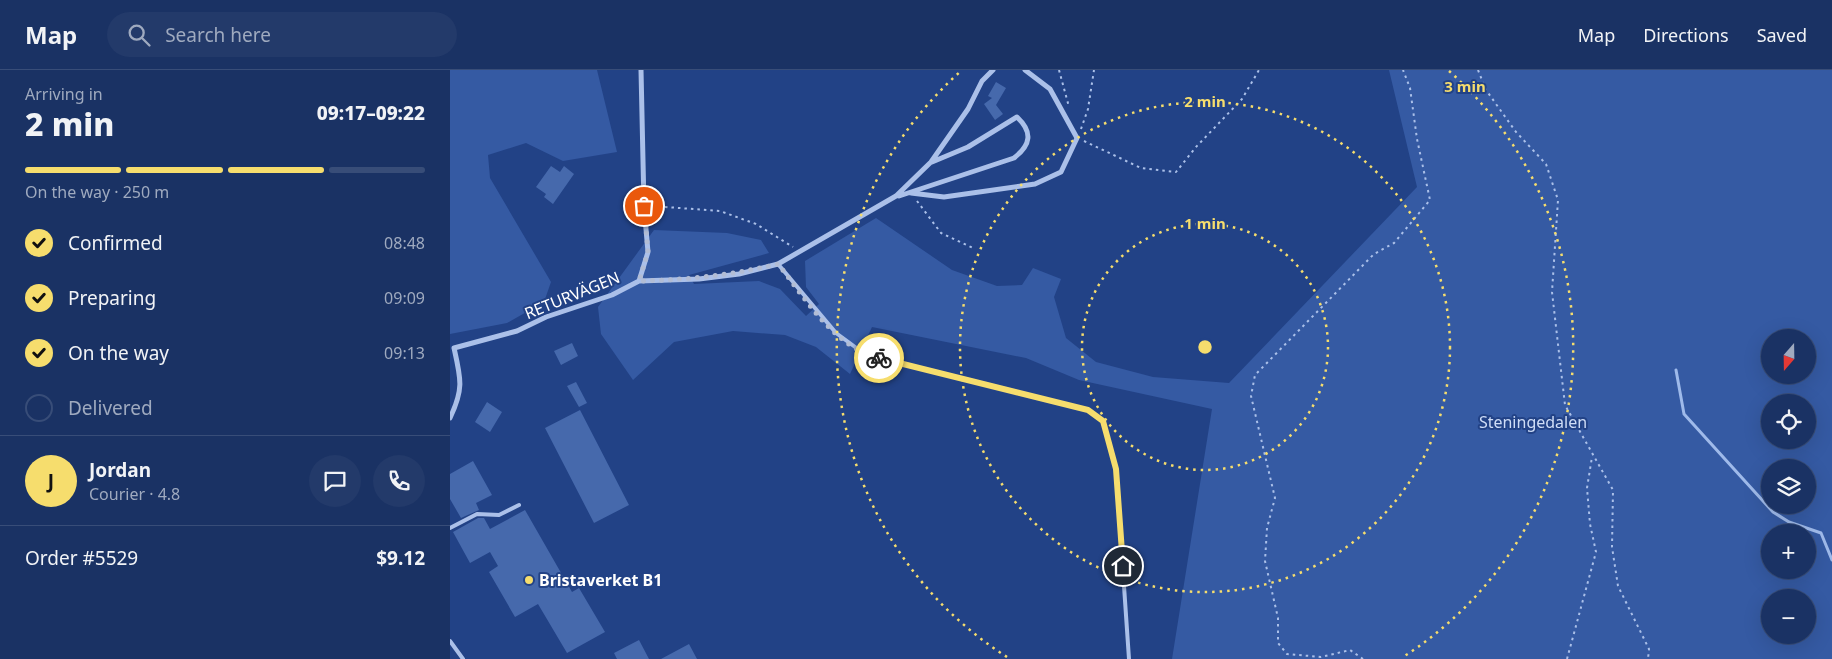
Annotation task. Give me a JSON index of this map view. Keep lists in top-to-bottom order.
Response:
{
  "streets": {
    "street": ["RETURVÄGEN"]
  },
  "parks": ["Steningedalen"],
  "places": ["Bristaverket B1"],
  "north": "bottom",
  "page": {
    "header": "Map",
    "search": "Search here",
    "nav": ["Map", "Directions", "Saved"],
    "heading": ["2 min", "Arriving in", "09:17–09:22"],
    "panel": [
      "Jordan",
      "Courier · 4.8",
      "Order #5529",
      "$9.12"
    ],
    "bar": "On the way · 250 m",
    "list": [
      ["Confirmed", "08:48"],
      ["Preparing", "09:09"],
      ["On the way", "09:13"],
      "Delivered"
    ],
    "map_buttons": ["+", "−"],
    "round": "J"
  },
  "rings": ["3 min", "2 min", "1 min"]
}
